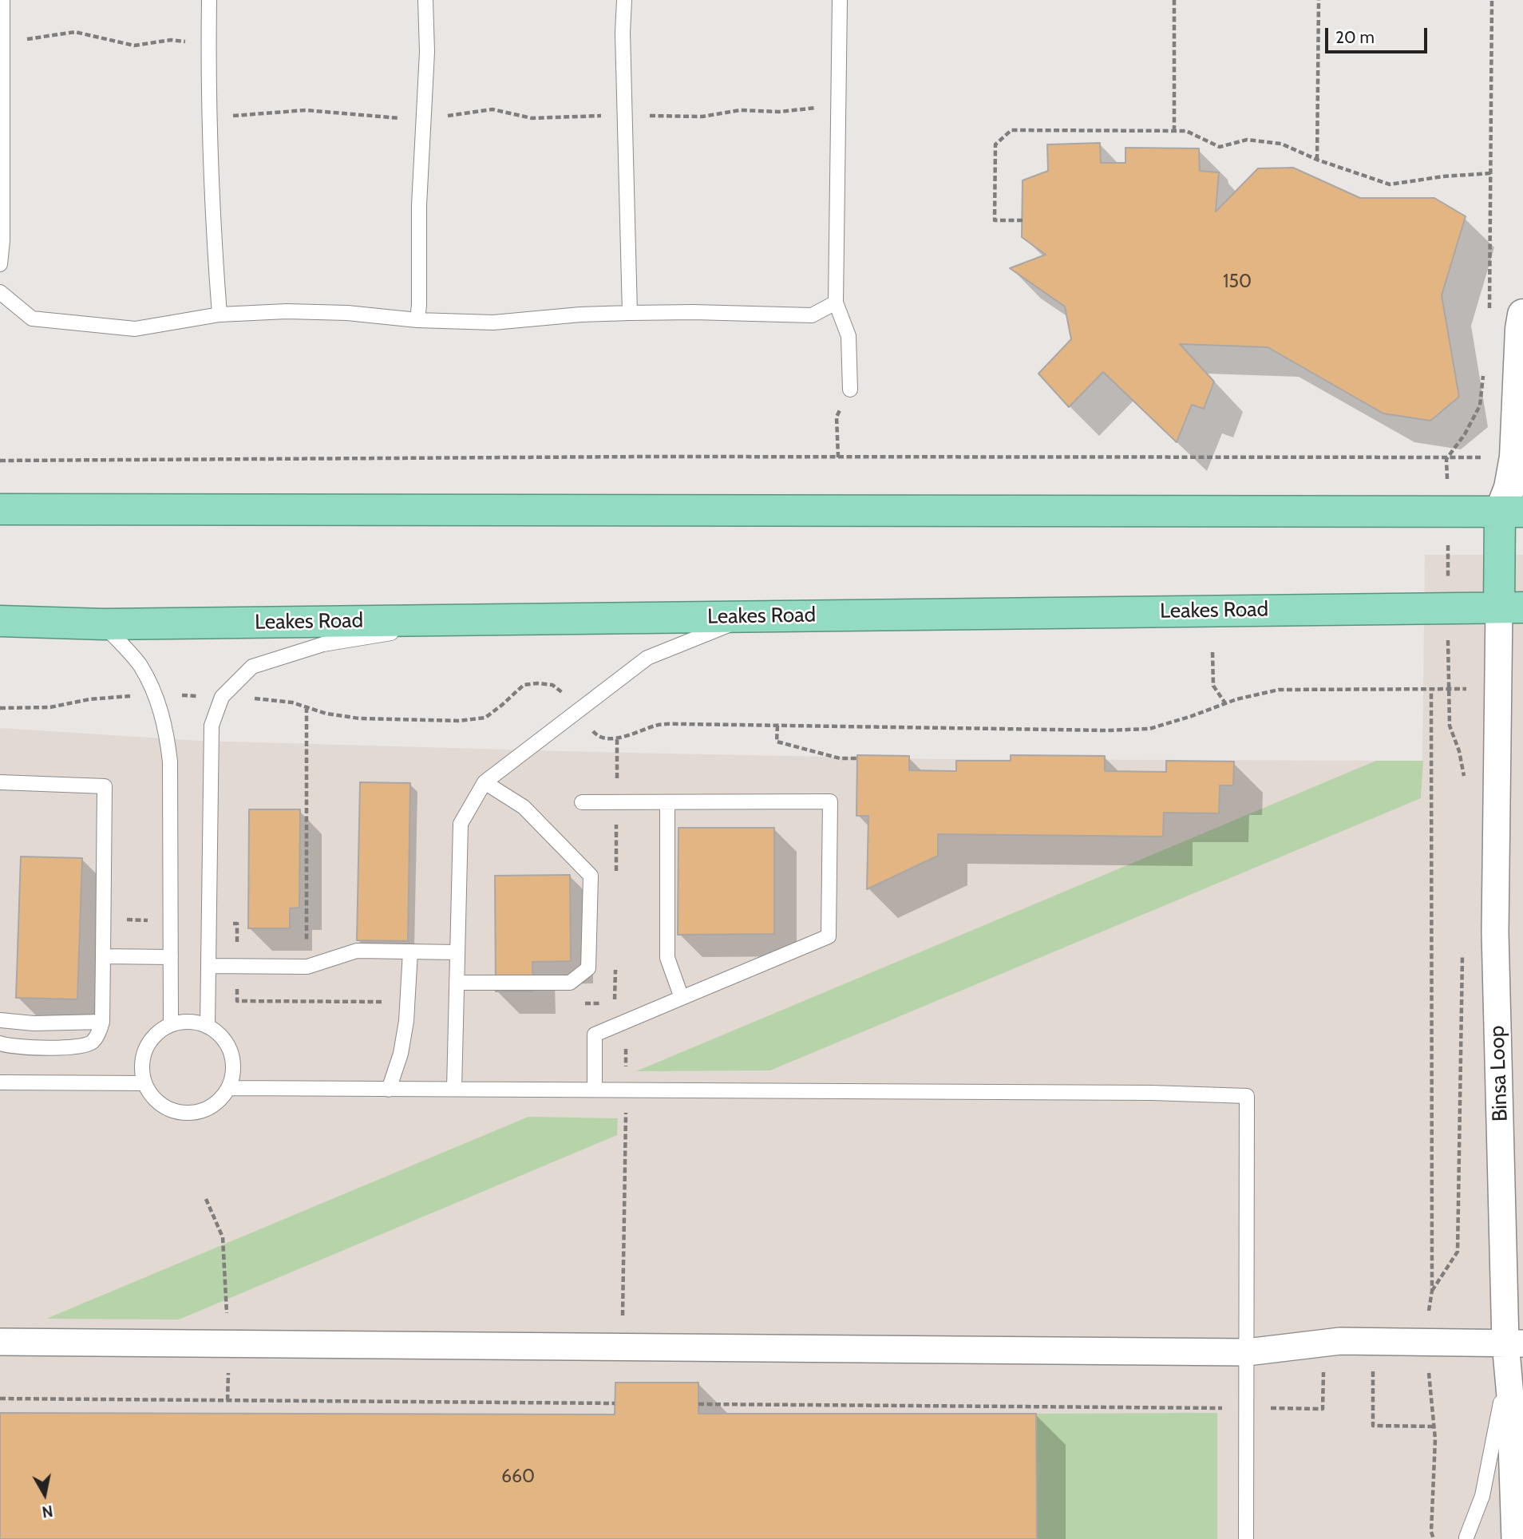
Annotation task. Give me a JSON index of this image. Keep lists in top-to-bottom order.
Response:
{
  "streets": {
    "highway": ["Leakes Road"],
    "street": ["Binsa Loop"]
  },
  "crossings": [
    ["Leakes Road", "Binsa Loop"]
  ],
  "house_numbers": ["150", "660"],
  "scale_bar": "20 m",
  "north": "bottom"
}
